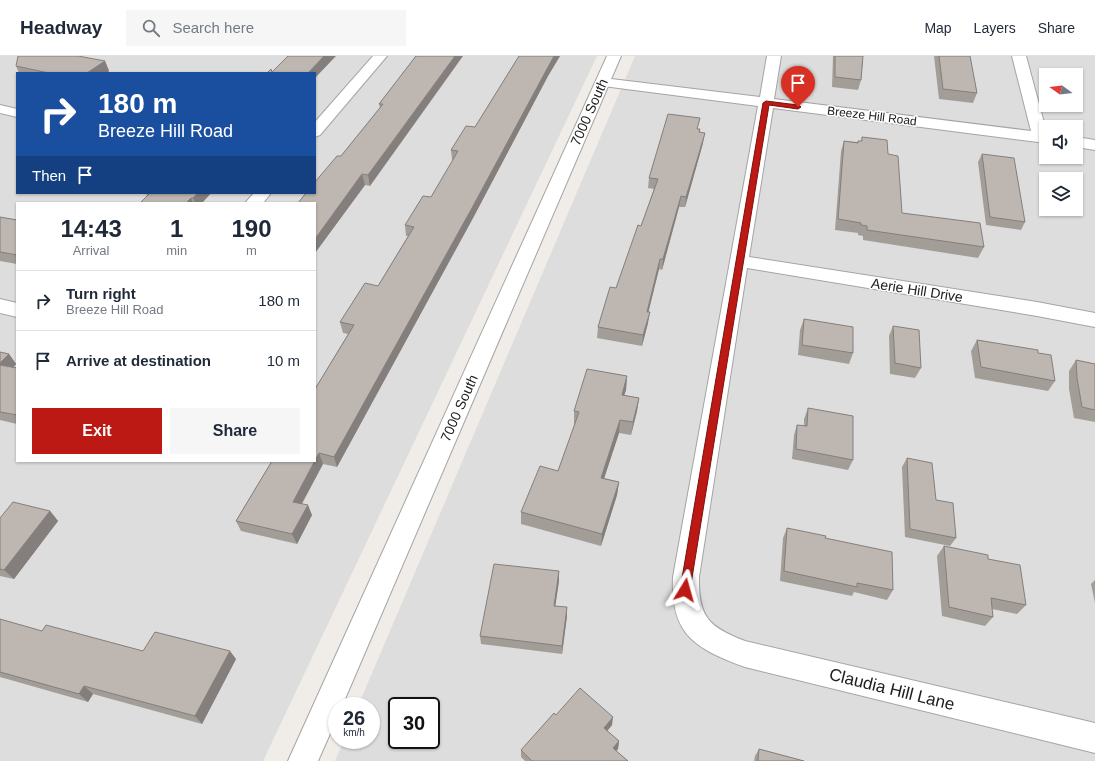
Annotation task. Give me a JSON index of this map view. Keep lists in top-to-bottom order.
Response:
{
  "streets": {
    "street": [
      "7000 South",
      "Breeze Hill Road",
      "Aerie Hill Drive",
      "Claudia Hill Lane"
    ]
  },
  "crossings": [
    ["7000 South", "Breeze Hill Road"],
    ["Aerie Hill Drive", "Claudia Hill Lane"]
  ],
  "north": "left",
  "page": {
    "header": "Headway",
    "search": "Search here",
    "nav": ["Map", "Layers", "Share"],
    "turn": ["180 m", "Breeze Hill Road"],
    "then": "Then",
    "eta": [
      "14:43",
      "Arrival",
      "1",
      "min",
      "190",
      "m"
    ],
    "list": [
      {
        "name": "Turn right",
        "note": "Breeze Hill Road",
        "value": "180 m"
      },
      {
        "name": "Arrive at destination",
        "value": "10 m"
      }
    ],
    "buttons": ["Exit", "Share"],
    "speed": "26 km/h",
    "limit": "30"
  }
}
